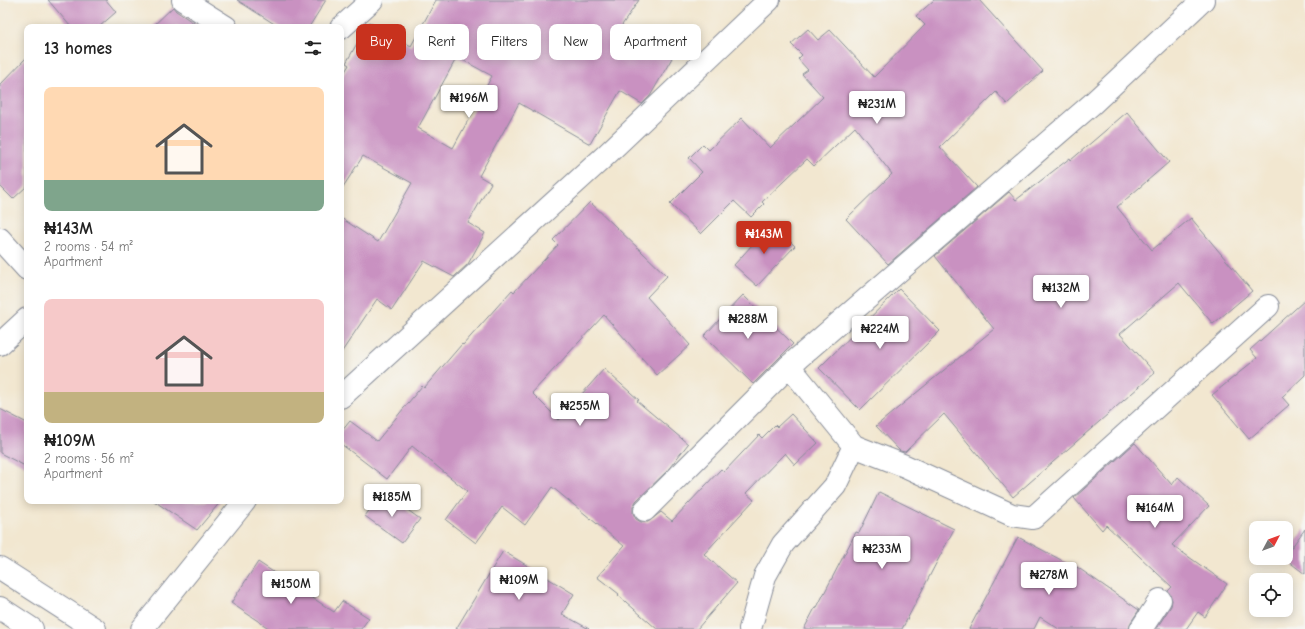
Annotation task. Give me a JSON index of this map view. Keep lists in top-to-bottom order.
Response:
{
  "north": "top right",
  "page": {
    "chip": [
      "Buy",
      "Rent",
      "Filters",
      "New",
      "Apartment"
    ],
    "heading": "13 homes",
    "list": [
      {
        "name": "₦143M",
        "note": "2 rooms · 54 m² · Apartment"
      },
      {
        "name": "₦109M",
        "note": "2 rooms · 56 m² · Apartment"
      }
    ],
    "price": [
      "₦196M",
      "₦231M",
      "₦143M",
      "₦132M",
      "₦288M",
      "₦224M",
      "₦255M",
      "₦185M",
      "₦164M",
      "₦233M",
      "₦278M",
      "₦109M",
      "₦150M"
    ]
  }
}
